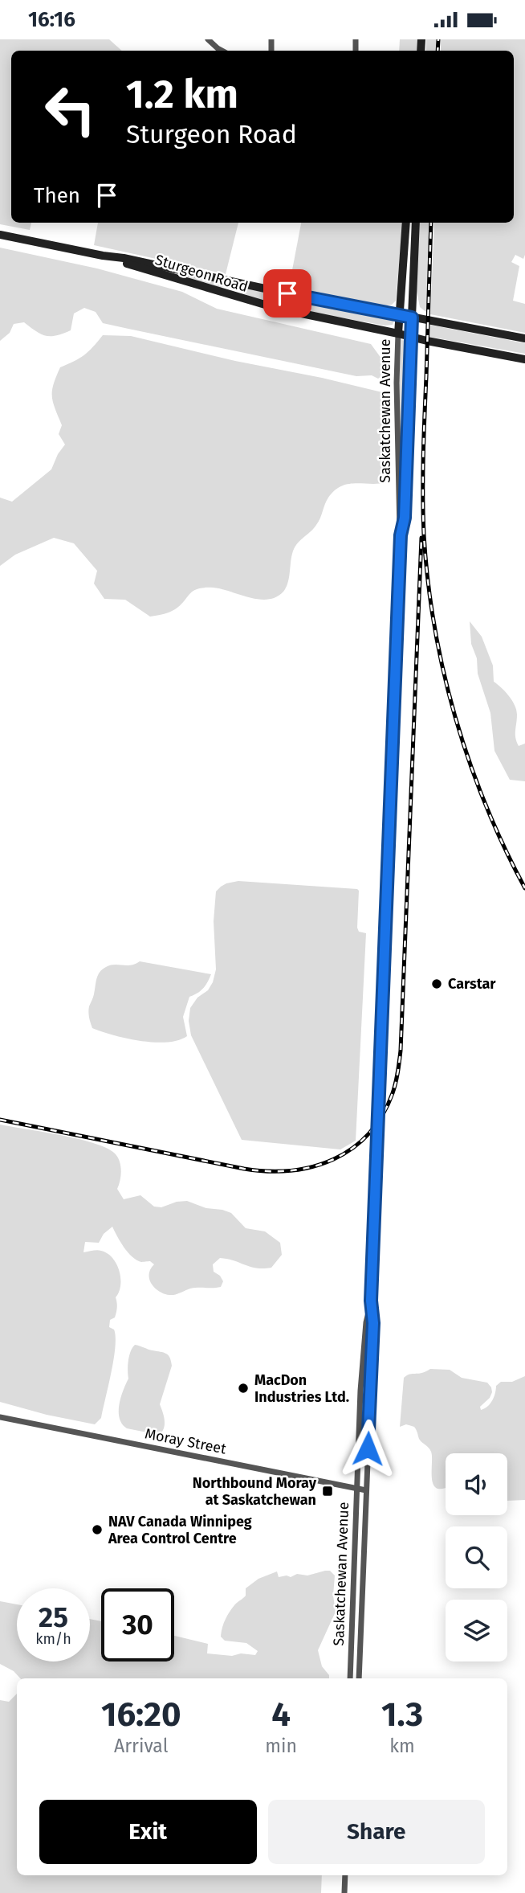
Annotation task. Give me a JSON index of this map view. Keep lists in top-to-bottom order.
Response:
{
  "streets": {
    "main road": ["Sturgeon Road", "Saskatchewan Avenue"],
    "street": ["Moray Street"]
  },
  "crossings": [
    ["Sturgeon Road", "Saskatchewan Avenue"],
    ["Saskatchewan Avenue", "Moray Street"]
  ],
  "places": {
    "other": ["Carstar", "MacDon Industries Ltd.", "NAV Canada Winnipeg Area Control Centre"],
    "transit": ["Northbound Moray at Saskatchewan"]
  },
  "page": {
    "status": "16:16",
    "turn": ["1.2 km", "Sturgeon Road"],
    "then": "Then",
    "speed": "25 km/h",
    "limit": "30",
    "eta": [
      "16:20",
      "Arrival",
      "4",
      "min",
      "1.3",
      "km"
    ],
    "buttons": ["Exit", "Share"]
  }
}
